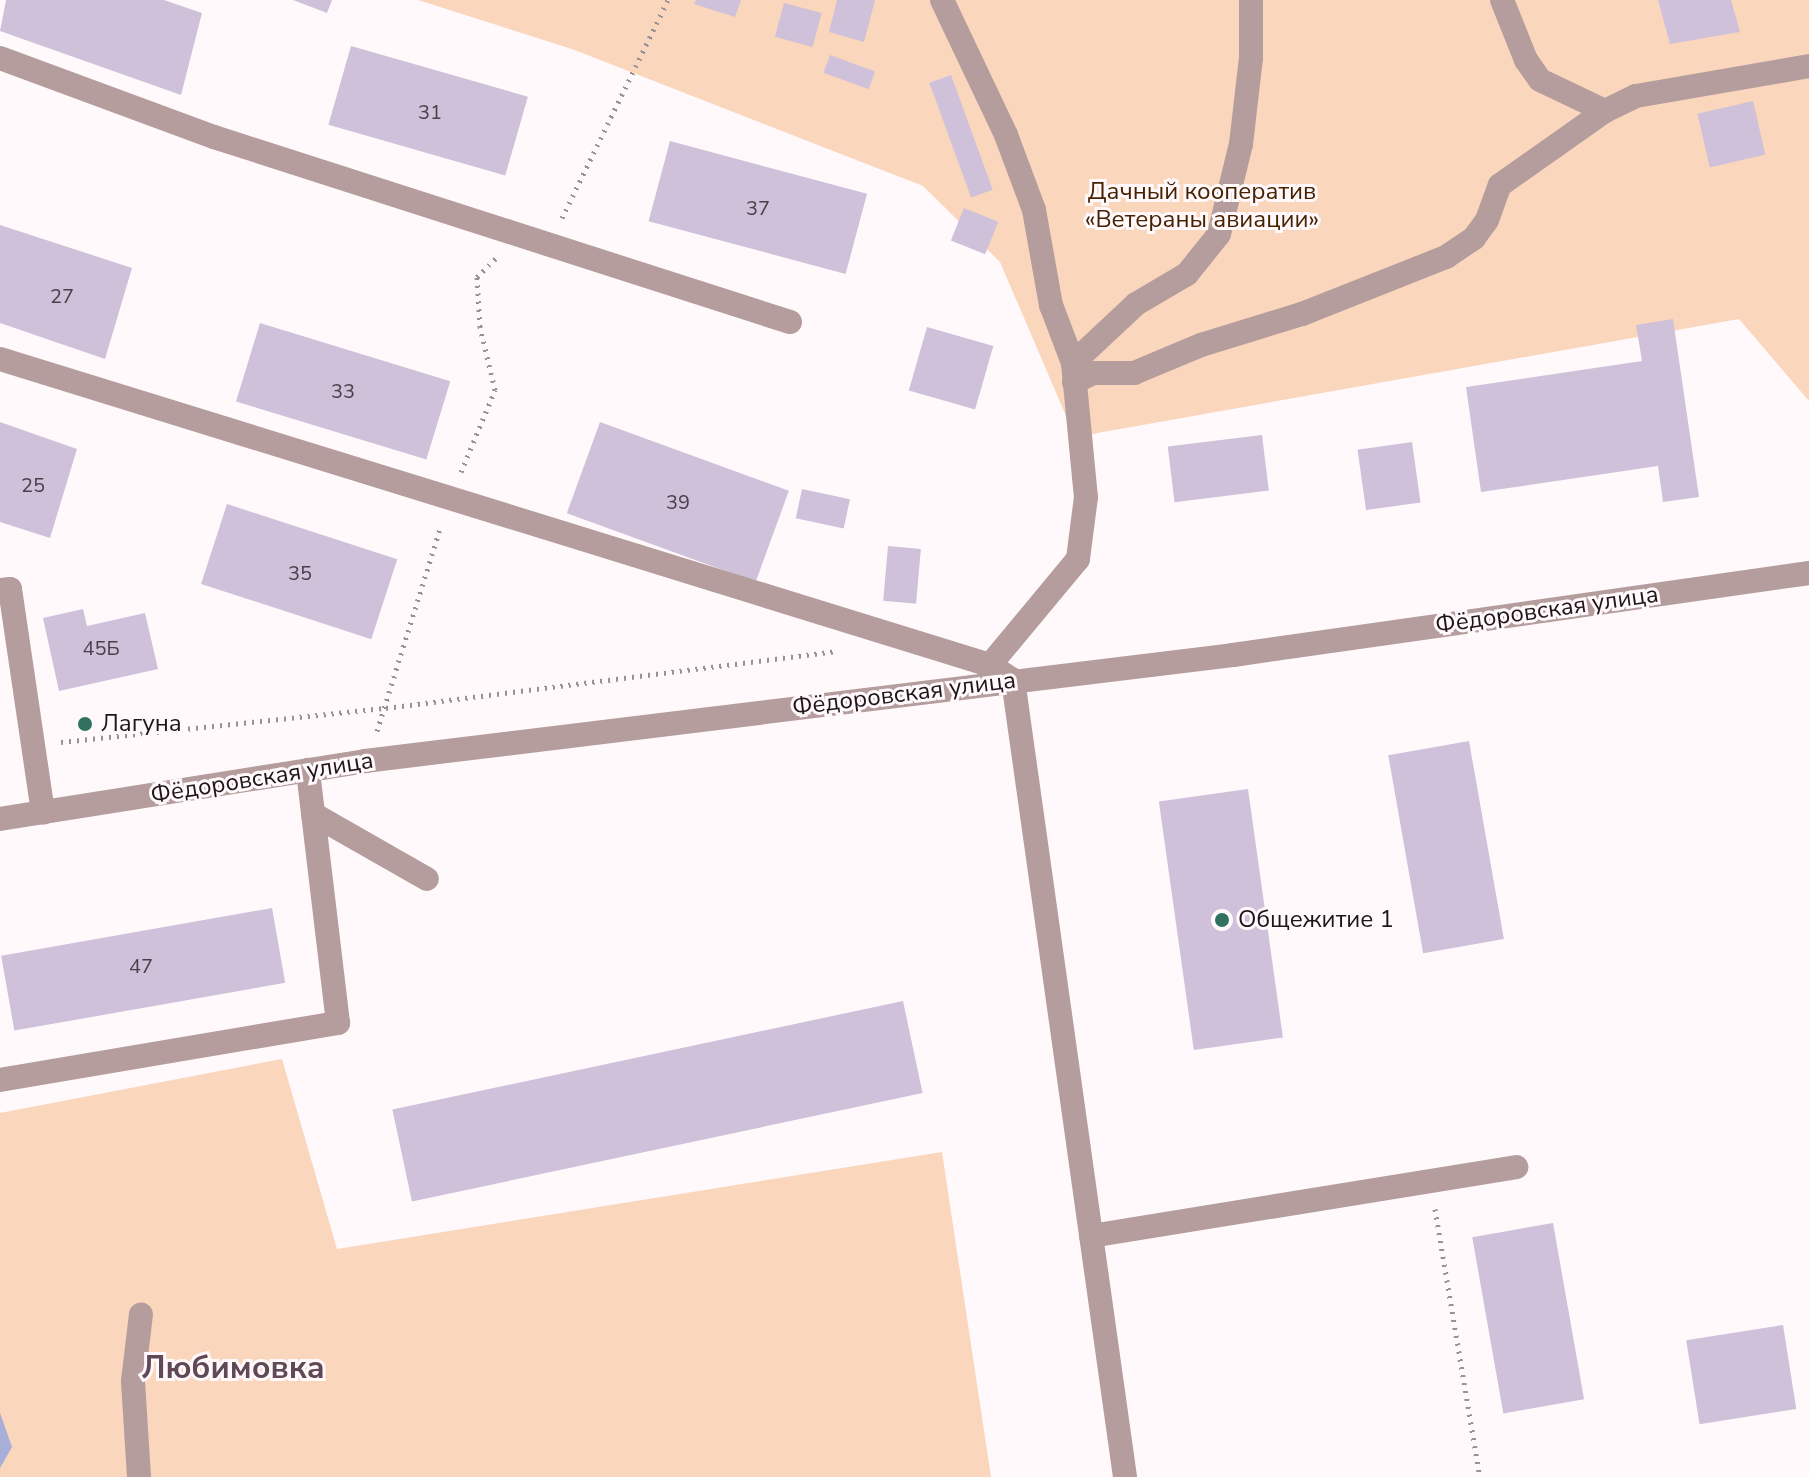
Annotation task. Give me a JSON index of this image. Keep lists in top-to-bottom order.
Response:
{
  "streets": {
    "street": ["Фёдоровская улица"]
  },
  "districts": ["Любимовка"],
  "parks": ["Дачный кооператив «Ветераны авиации»"],
  "places": ["Лагуна", "Общежитие 1"],
  "house_numbers": [
    "31",
    "37",
    "27",
    "33",
    "25",
    "39",
    "35",
    "45Б",
    "47"
  ]
}
